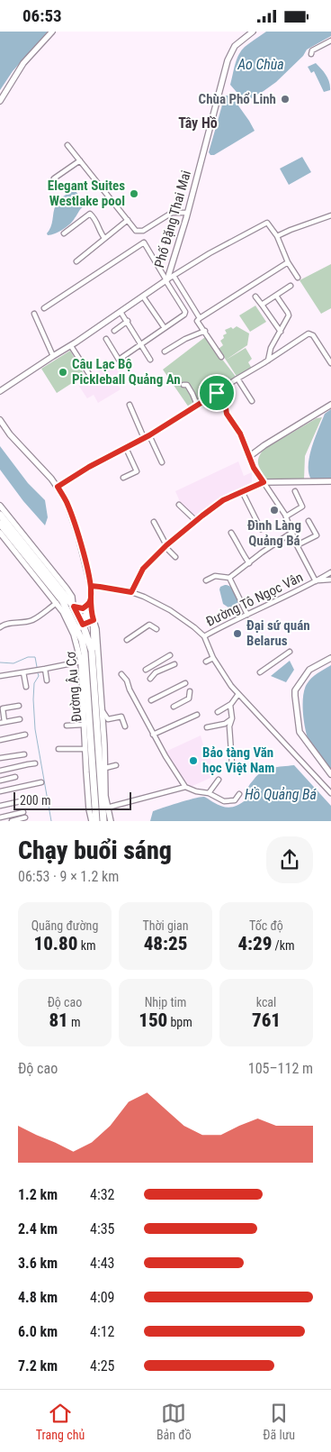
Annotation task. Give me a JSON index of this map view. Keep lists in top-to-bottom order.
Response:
{
  "streets": {
    "main road": ["Đường Âu Cơ"],
    "street": ["Phố Đặng Thai Mai", "Đường Tô Ngọc Vân"]
  },
  "districts": ["Tây Hồ"],
  "water": ["Ao Chùa", "Hồ Quảng Bá"],
  "places": [
    "Chùa Phổ Linh",
    "Elegant Suites Westlake pool",
    "Câu Lạc Bộ Pickleball Quảng An",
    "Đình Làng Quảng Bá",
    "Đại sứ quán Belarus",
    "Bảo tàng Văn học Việt Nam"
  ],
  "scale_bar": "200 m",
  "page": {
    "status": "06:53",
    "scale": "200 m",
    "heading": ["Chạy buổi sáng", "06:53 · 9 × 1.2 km"],
    "stats": [
      ["Quãng đường", "10.80 km"],
      ["Thời gian", "48:25"],
      ["Tốc độ", "4:29 /km"],
      ["Độ cao", "81 m"],
      ["Nhịp tim", "150 bpm"],
      ["kcal", "761"]
    ],
    "chart": ["Độ cao", "105–112 m"],
    "list": [
      {
        "name": "1.2 km",
        "note": "4:32"
      },
      {
        "name": "2.4 km",
        "note": "4:35"
      },
      {
        "name": "3.6 km",
        "note": "4:43"
      },
      {
        "name": "4.8 km",
        "note": "4:09"
      },
      {
        "name": "6.0 km",
        "note": "4:12"
      },
      {
        "name": "7.2 km",
        "note": "4:25"
      }
    ],
    "tabs": ["Trang chủ", "Bản đồ", "Đã lưu"]
  }
}
